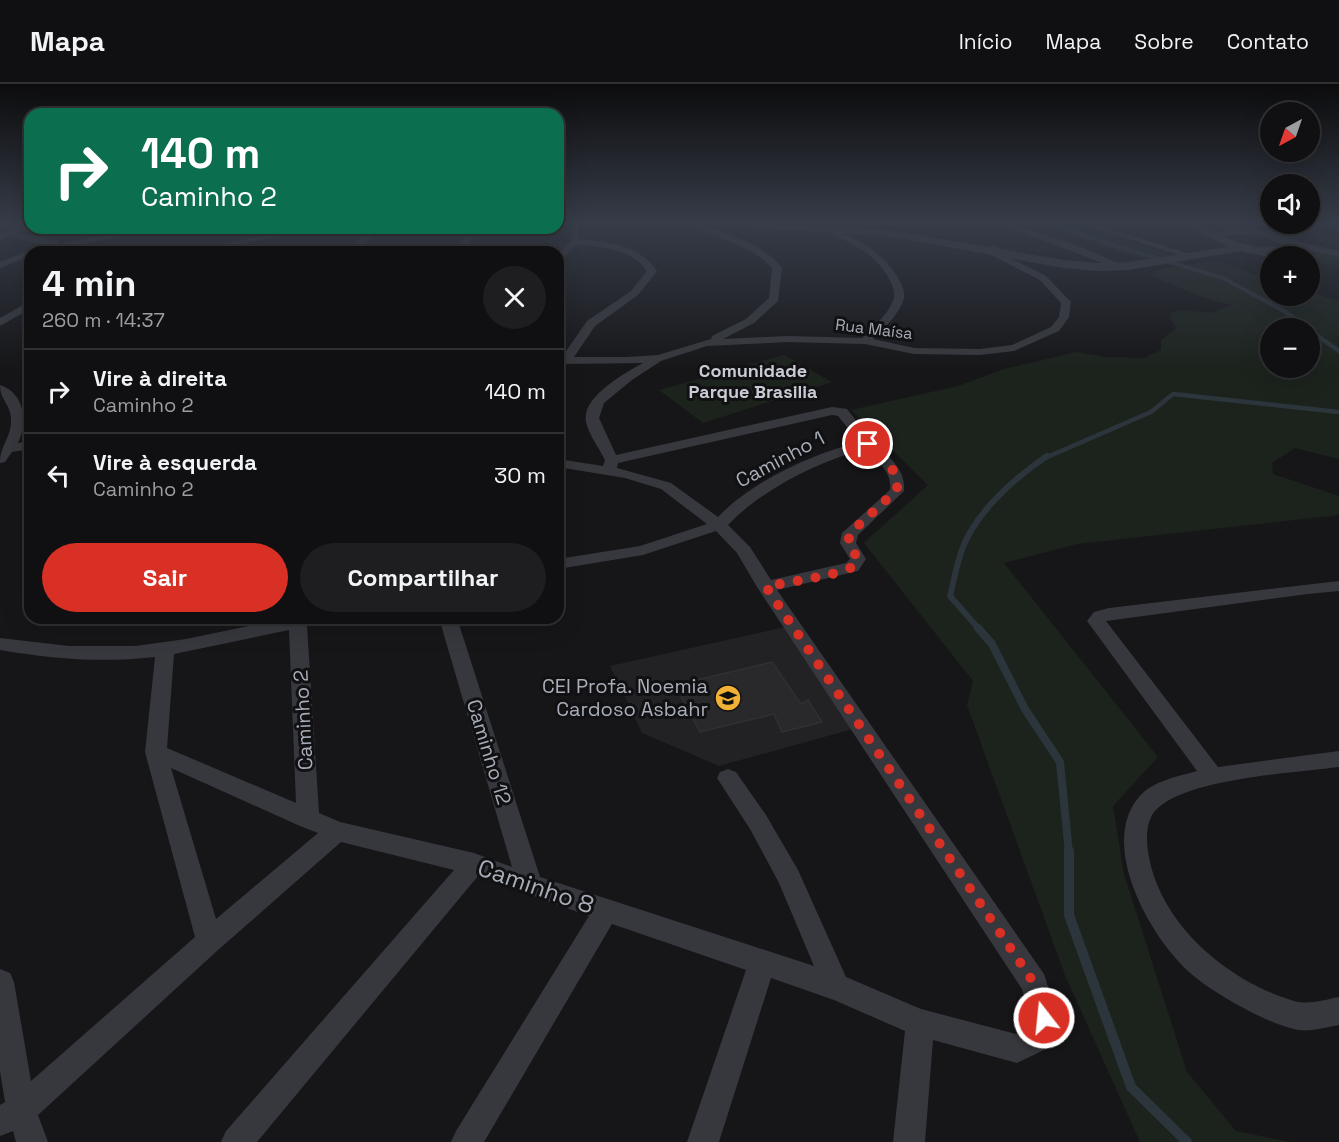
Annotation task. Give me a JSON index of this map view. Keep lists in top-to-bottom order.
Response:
{
  "streets": {
    "street": [
      "Rua Maísa",
      "Caminho 1",
      "Caminho 2",
      "Caminho 12",
      "Caminho 8"
    ]
  },
  "crossings": [
    ["Caminho 2", "Caminho 8"],
    ["Caminho 12", "Caminho 8"]
  ],
  "districts": ["Comunidade Parque Brasilia"],
  "places": {
    "school or university": ["CEI Profa. Noemia Cardoso Asbahr"]
  },
  "north": "bottom left",
  "page": {
    "header": "Mapa",
    "nav": [
      "Início",
      "Mapa",
      "Sobre",
      "Contato"
    ],
    "map_buttons": ["+", "−"],
    "turn": ["140 m", "Caminho 2"],
    "heading": ["4 min", "260 m · 14:37"],
    "list": [
      {
        "name": "Vire à direita",
        "note": "Caminho 2",
        "value": "140 m"
      },
      {
        "name": "Vire à esquerda",
        "note": "Caminho 2",
        "value": "30 m"
      }
    ],
    "buttons": ["Sair", "Compartilhar"]
  }
}
